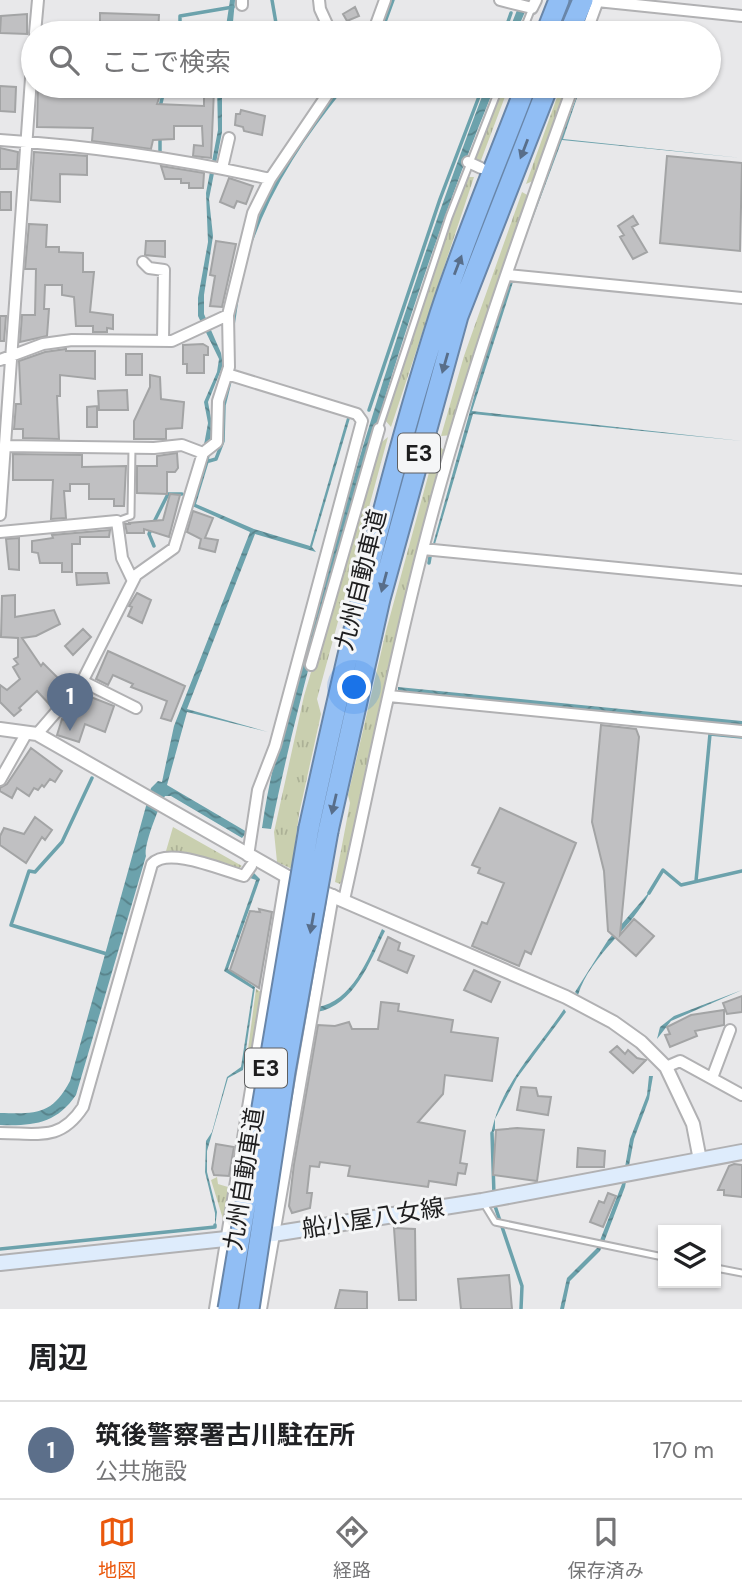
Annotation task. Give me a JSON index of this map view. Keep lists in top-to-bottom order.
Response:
{
  "streets": {
    "highway": ["E3", "九州自動車道"],
    "main road": ["船小屋八女線"]
  },
  "page": {
    "search": "ここで検索",
    "pins": "1",
    "heading": "周辺",
    "list": [
      {
        "mark": "1",
        "name": "筑後警察署古川駐在所",
        "note": "公共施設",
        "value": "170 m"
      }
    ],
    "nav": ["地図", "経路", "保存済み"]
  }
}
